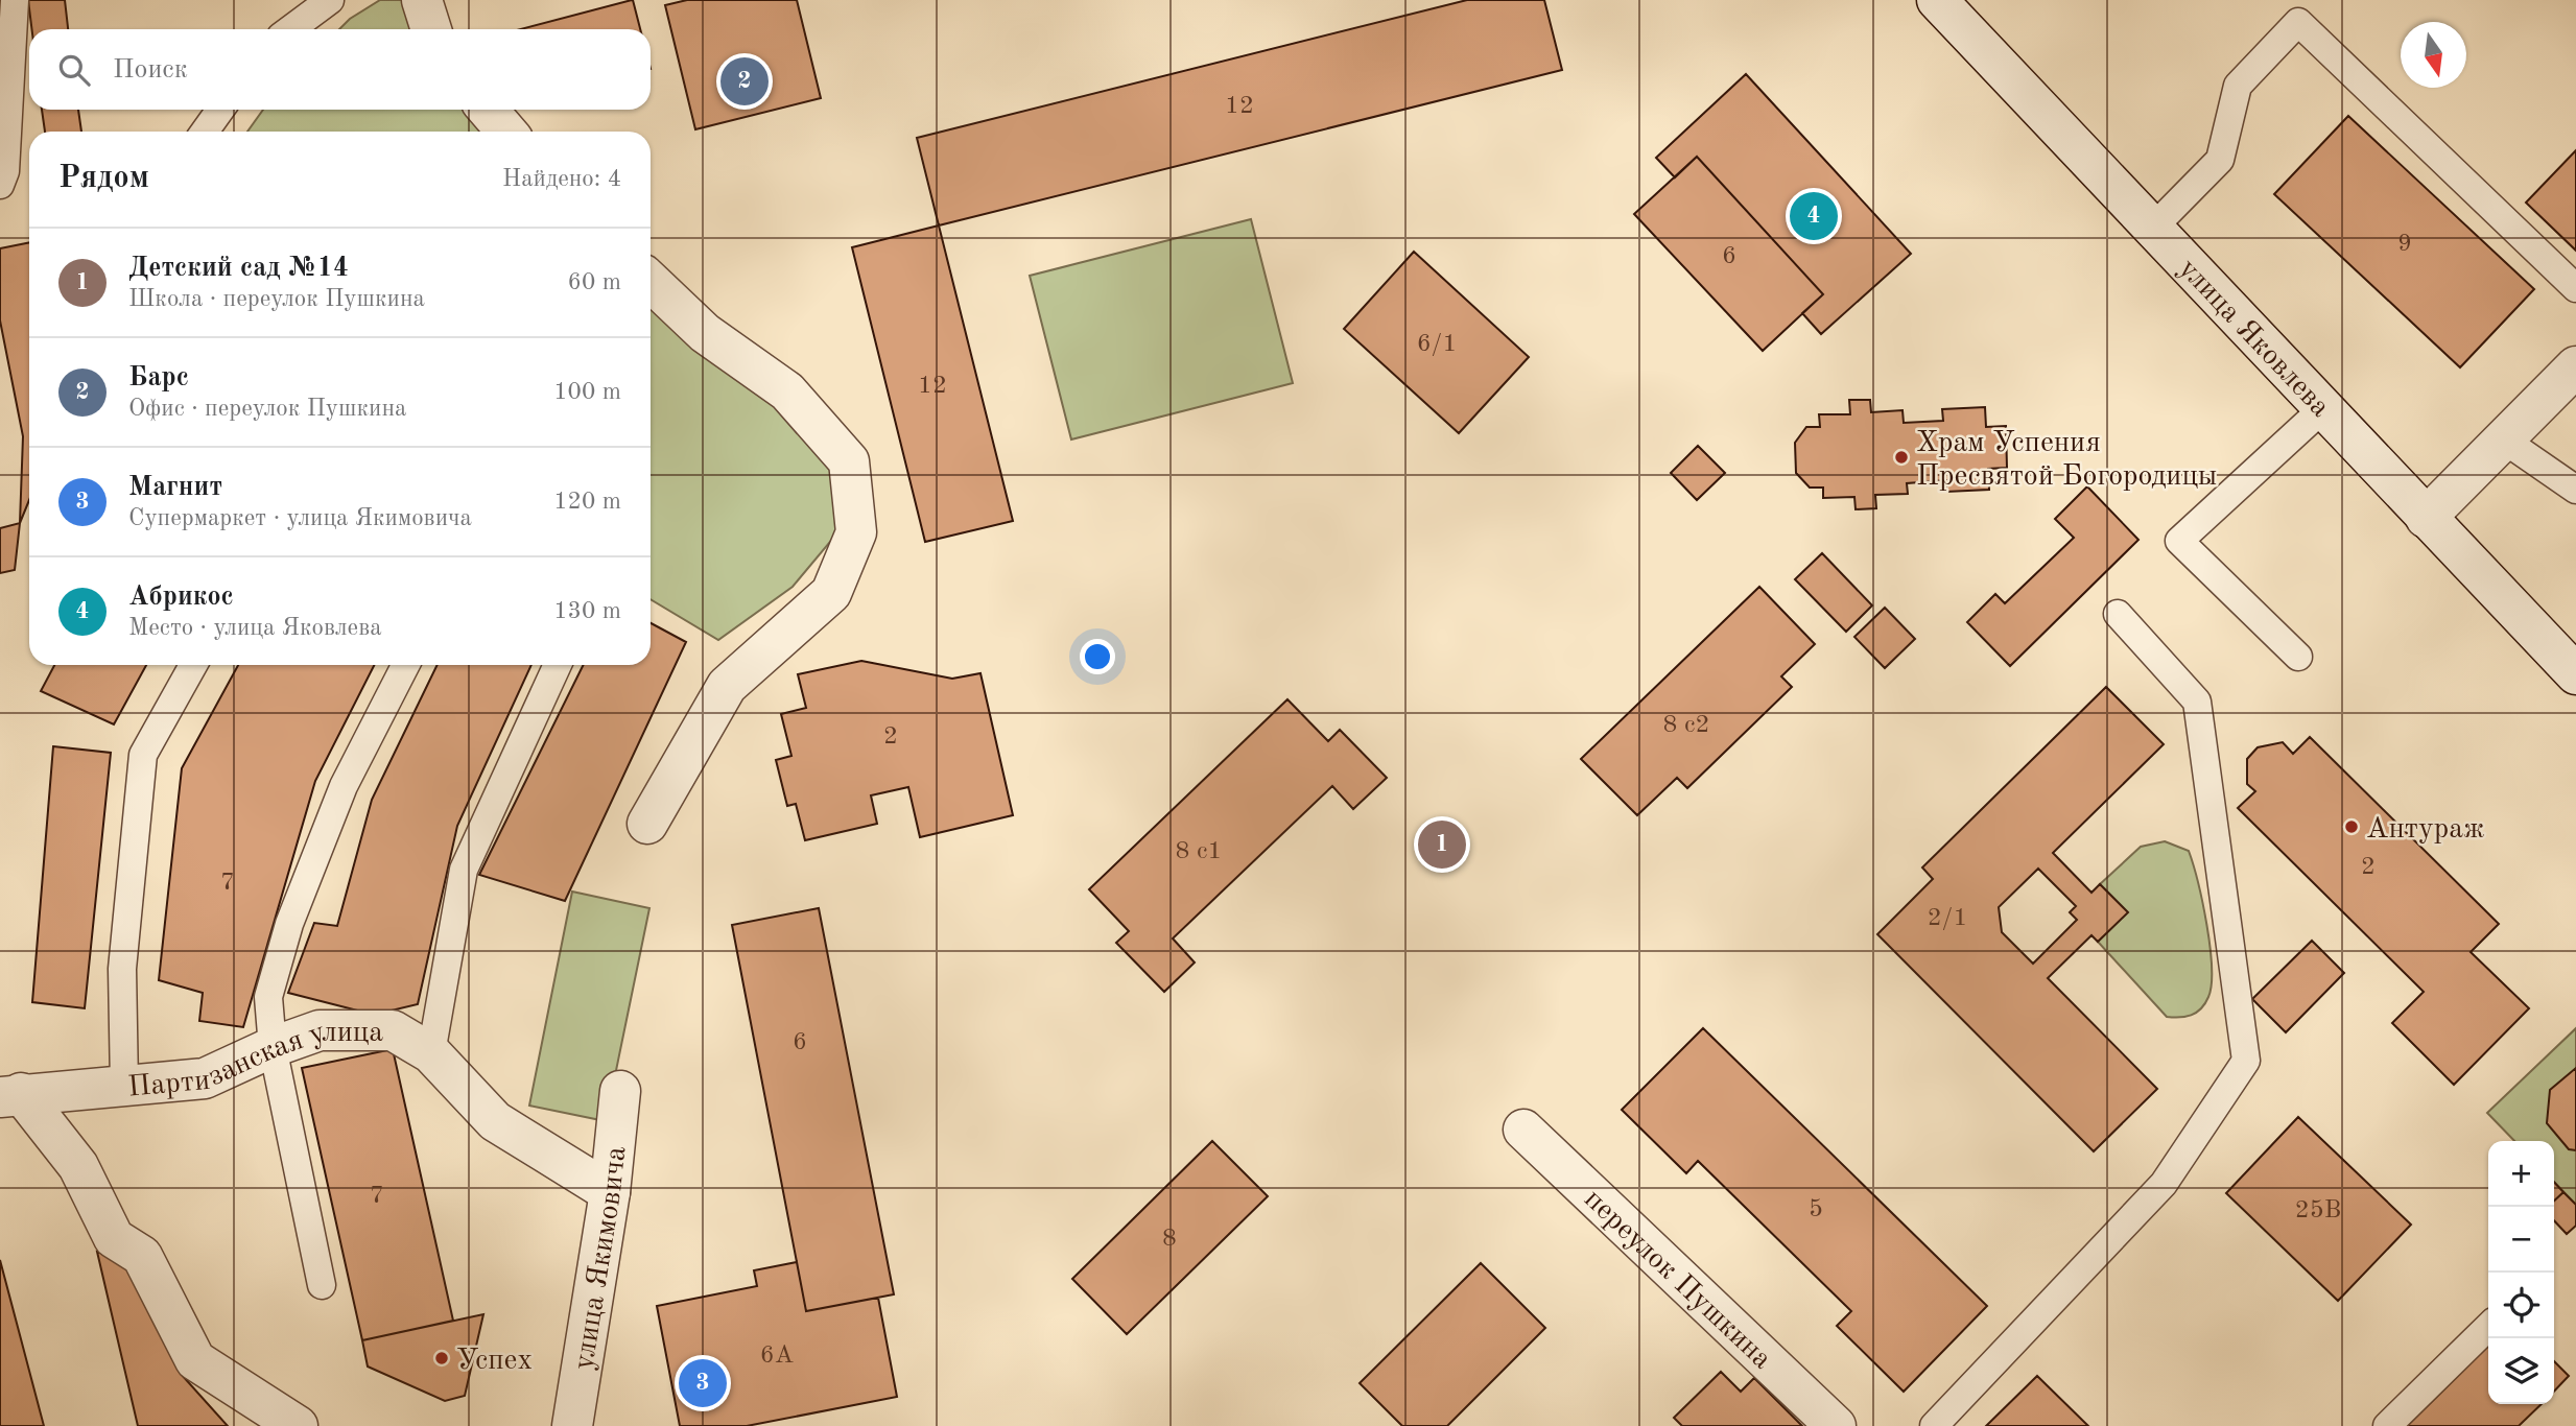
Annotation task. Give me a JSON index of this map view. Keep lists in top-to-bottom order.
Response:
{
  "streets": {
    "street": [
      "улица Яковлева",
      "Партизанская улица",
      "улица Якимовича",
      "переулок Пушкина"
    ]
  },
  "crossings": [
    ["Партизанская улица", "улица Якимовича"]
  ],
  "places": ["Храм Успения Пресвятой Богородицы", "Антураж", "Успех"],
  "house_numbers": [
    "12",
    "9",
    "6",
    "6/1",
    "12",
    "8 с2",
    "2",
    "8 с1",
    "2",
    "7",
    "2/1",
    "6",
    "7",
    "5",
    "25В",
    "8",
    "6А"
  ],
  "north": "bottom",
  "page": {
    "search": "Поиск",
    "pins": [
      "2",
      "4",
      "1",
      "3"
    ],
    "heading": ["Рядом", "Найдено: 4"],
    "list": [
      {
        "mark": "1",
        "name": "Детский сад №14",
        "note": "Школа · переулок Пушкина",
        "value": "60 m"
      },
      {
        "mark": "2",
        "name": "Барс",
        "note": "Офис · переулок Пушкина",
        "value": "100 m"
      },
      {
        "mark": "3",
        "name": "Магнит",
        "note": "Супермаркет · улица Якимовича",
        "value": "120 m"
      },
      {
        "mark": "4",
        "name": "Абрикос",
        "note": "Место · улица Яковлева",
        "value": "130 m"
      }
    ],
    "map_buttons": ["+", "−"]
  }
}
